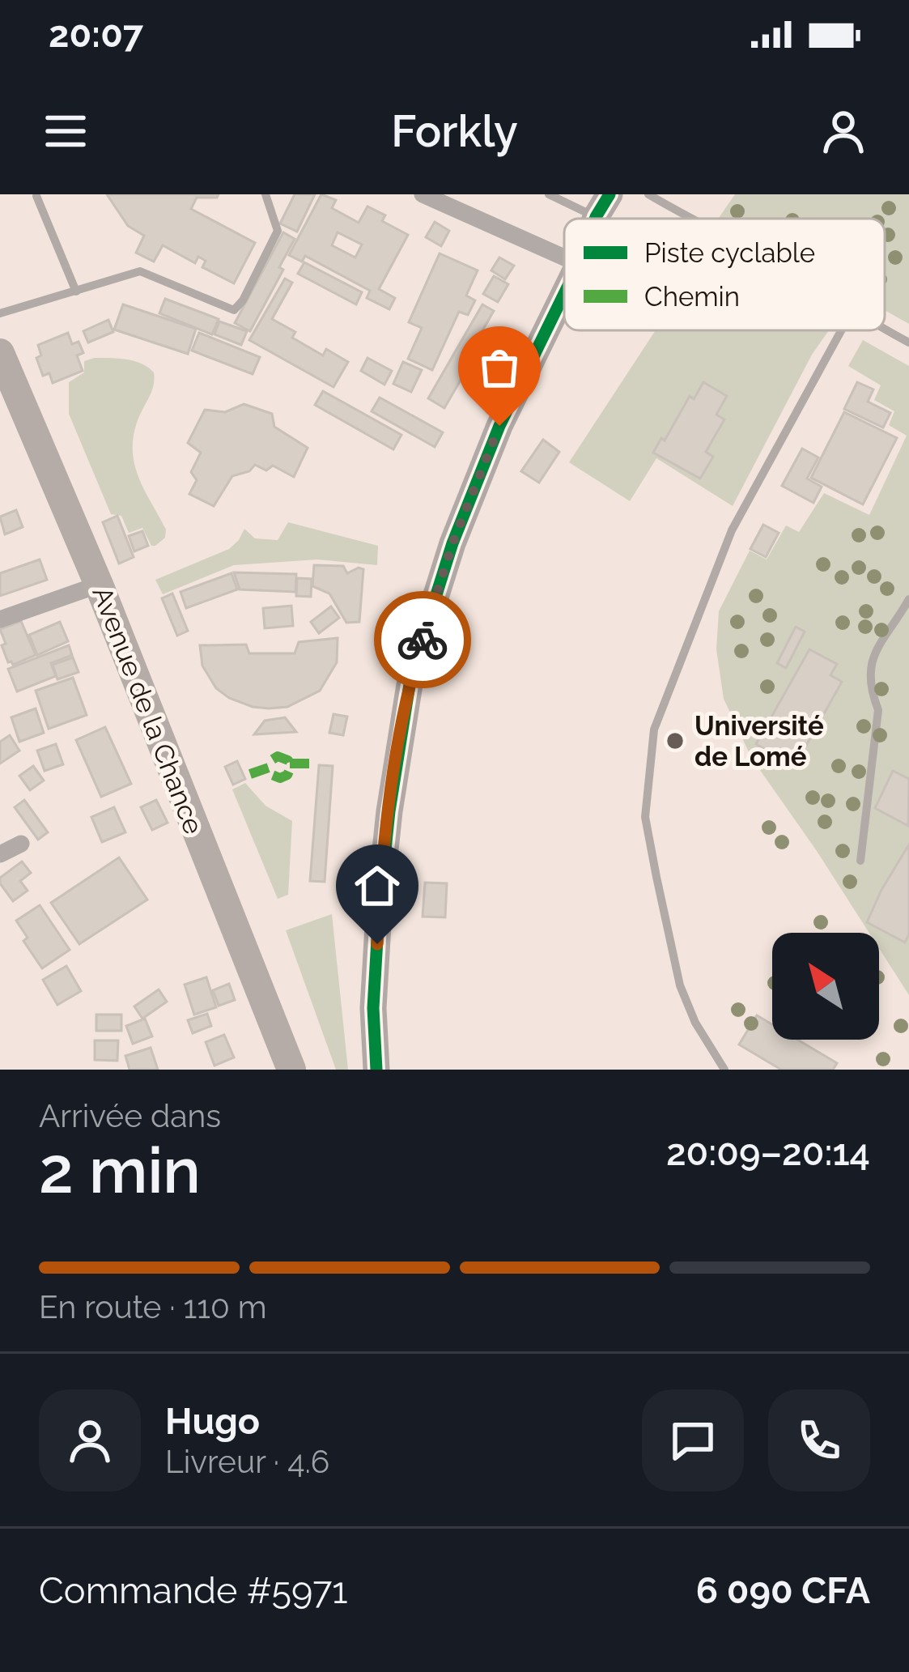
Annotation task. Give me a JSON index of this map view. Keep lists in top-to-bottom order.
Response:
{
  "streets": {
    "main road": ["Avenue de la Chance"]
  },
  "places": ["Université de Lomé"],
  "legend": ["Piste cyclable", "Chemin"],
  "north": "top left",
  "page": {
    "status": "20:07",
    "header": "Forkly",
    "heading": ["2 min", "Arrivée dans", "20:09–20:14"],
    "panel": [
      "Hugo",
      "Livreur · 4.6",
      "Commande #5971",
      "6 090 CFA"
    ],
    "bar": "En route · 110 m"
  }
}
